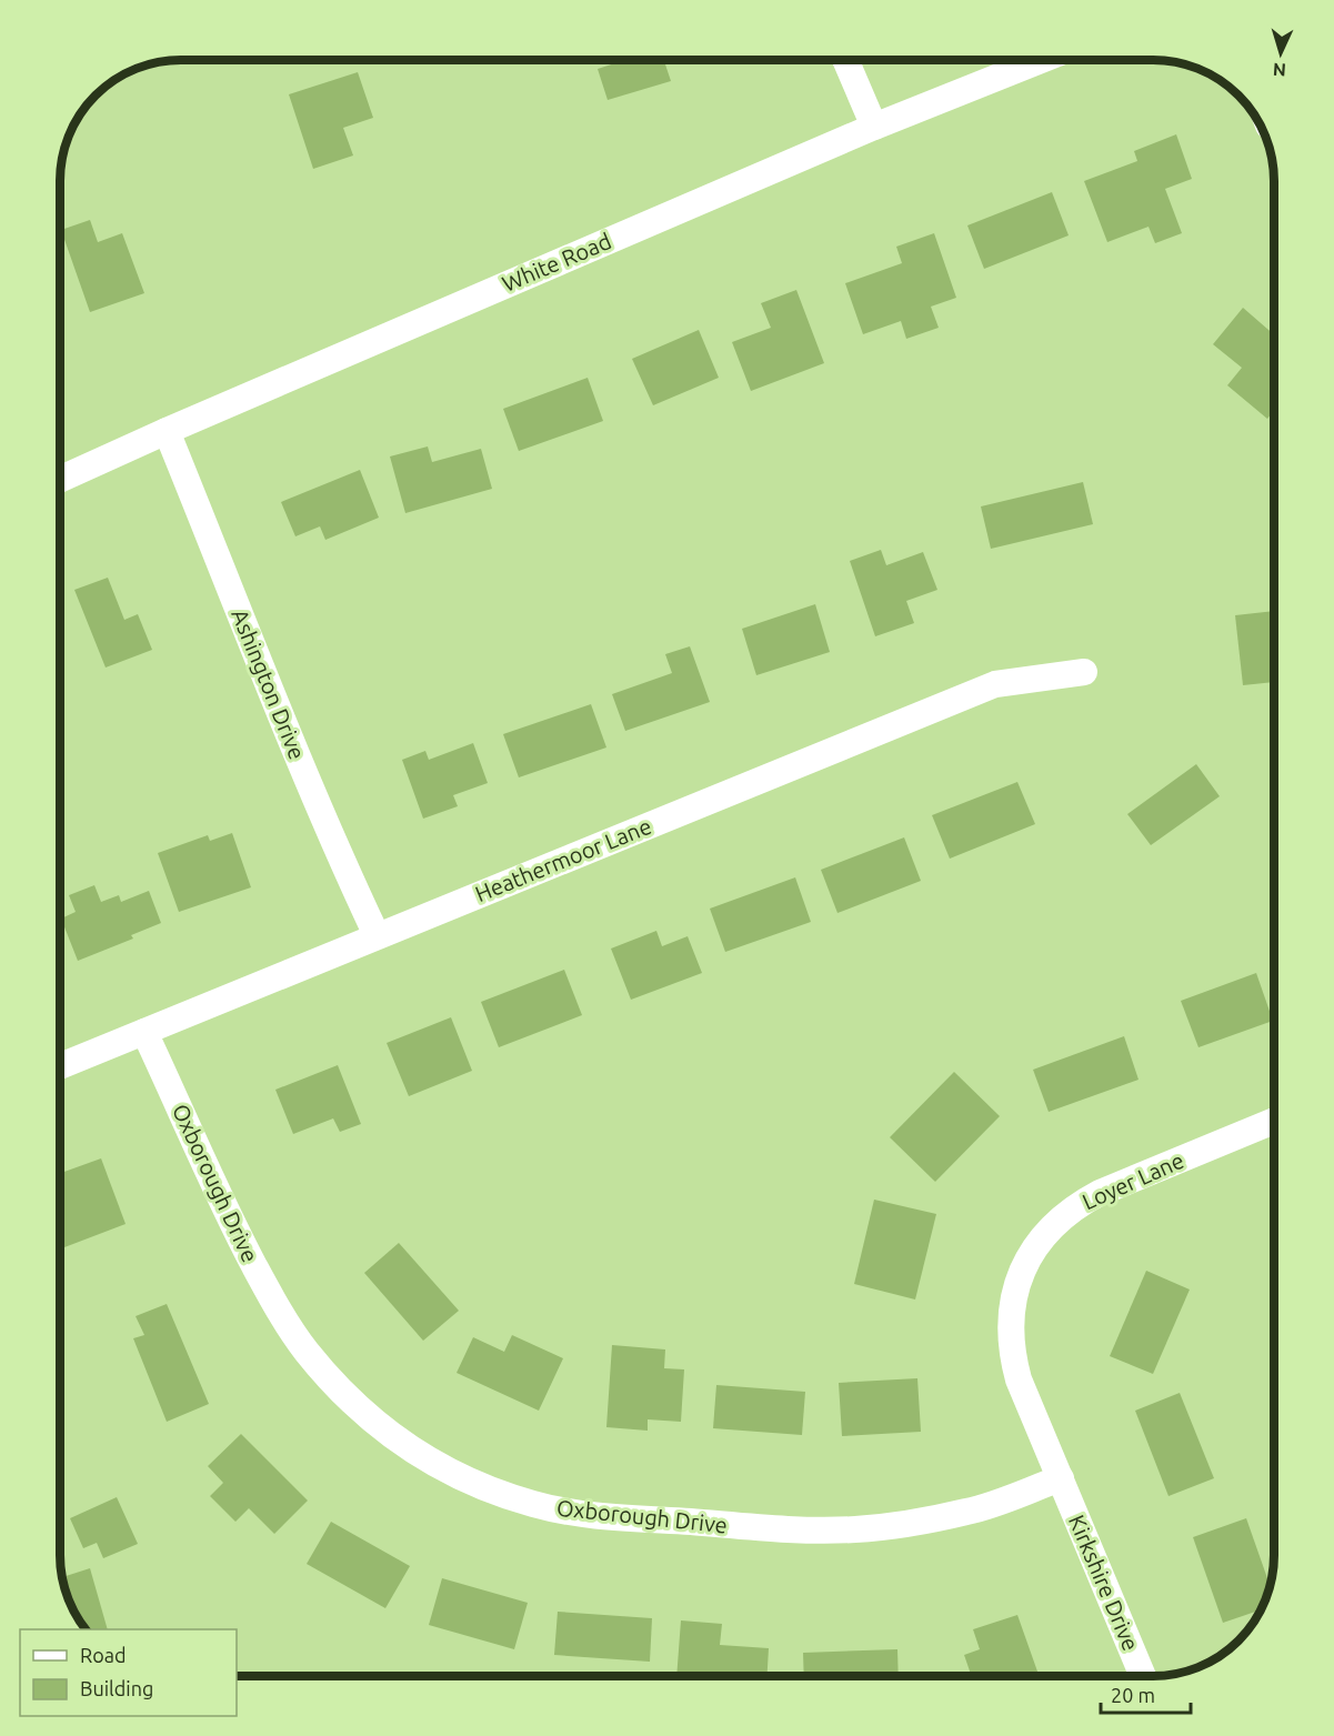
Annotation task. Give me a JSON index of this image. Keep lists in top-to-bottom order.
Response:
{
  "streets": {
    "street": [
      "White Road",
      "Ashington Drive",
      "Heathermoor Lane",
      "Loyer Lane",
      "Oxborough Drive",
      "Kirkshire Drive"
    ]
  },
  "crossings": [
    ["White Road", "Ashington Drive"],
    ["Ashington Drive", "Heathermoor Lane"],
    ["Heathermoor Lane", "Oxborough Drive"],
    ["Loyer Lane", "Oxborough Drive"],
    ["Loyer Lane", "Kirkshire Drive"],
    ["Oxborough Drive", "Kirkshire Drive"]
  ],
  "legend": ["Road", "Building"],
  "scale_bar": "20 m",
  "north": "bottom"
}
